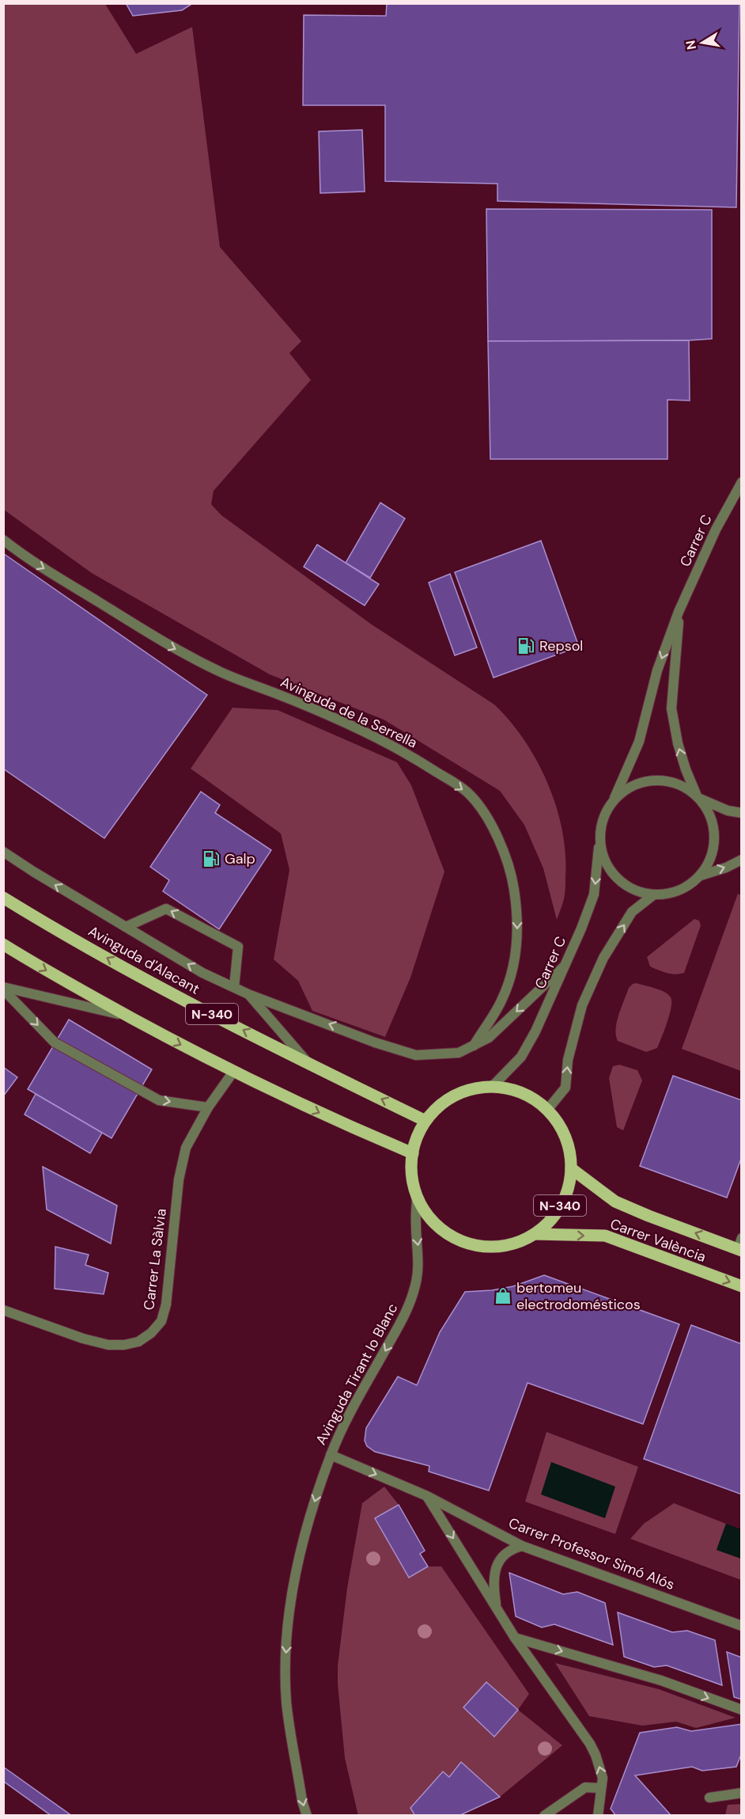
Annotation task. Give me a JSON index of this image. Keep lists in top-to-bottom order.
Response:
{
  "streets": {
    "main road": ["Avinguda d'Alacant", "N-340", "Carrer València"],
    "street": [
      "Carrer C",
      "Avinguda de la Serrella",
      "Carrer La Sàlvia",
      "Avinguda Tirant lo Blanc",
      "Carrer Professor Simó Alós"
    ]
  },
  "crossings": [
    ["Carrer C", "Avinguda d'Alacant"],
    ["Carrer C", "N-340"],
    ["Carrer C", "Carrer València"],
    ["Carrer C", "Avinguda Tirant lo Blanc"],
    ["Avinguda d'Alacant", "N-340"],
    ["Avinguda d'Alacant", "Carrer València"],
    ["Avinguda d'Alacant", "Avinguda Tirant lo Blanc"],
    ["N-340", "Carrer València"],
    ["N-340", "Carrer La Sàlvia"],
    ["N-340", "Avinguda Tirant lo Blanc"],
    ["Carrer València", "Avinguda Tirant lo Blanc"],
    ["Avinguda Tirant lo Blanc", "Carrer Professor Simó Alós"]
  ],
  "one_way": ["Avinguda de la Serrella", "Avinguda Tirant lo Blanc"],
  "places": {
    "fuel station": ["Repsol", "Galp"],
    "shop": ["bertomeu electrodomésticos"]
  },
  "north": "left"
}
